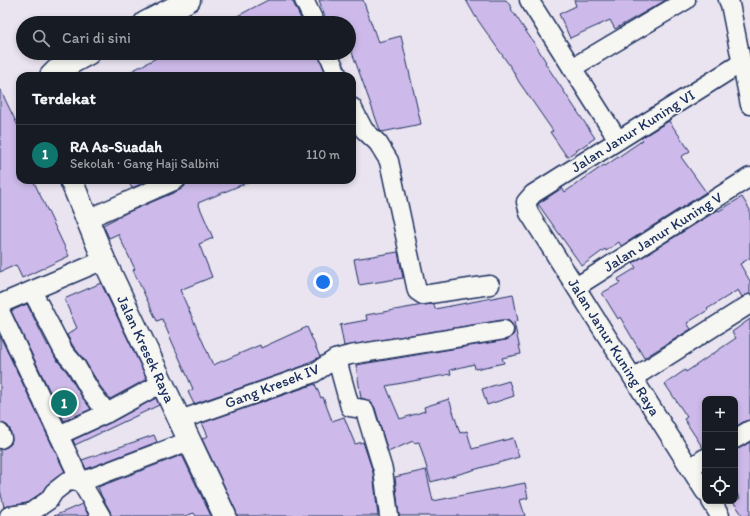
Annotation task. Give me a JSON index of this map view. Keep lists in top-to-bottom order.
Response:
{
  "streets": {
    "street": [
      "Jalan Janur Kuning VI",
      "Jalan Janur Kuning V",
      "Jalan Janur Kuning Raya",
      "Jalan Kresek Raya",
      "Gang Kresek IV"
    ]
  },
  "crossings": [
    ["Jalan Janur Kuning VI", "Jalan Janur Kuning Raya"],
    ["Jalan Janur Kuning V", "Jalan Janur Kuning Raya"],
    ["Jalan Kresek Raya", "Gang Kresek IV"]
  ],
  "page": {
    "search": "Cari di sini",
    "heading": "Terdekat",
    "list": [
      {
        "mark": "1",
        "name": "RA As-Suadah",
        "note": "Sekolah · Gang Haji Salbini",
        "value": "110 m"
      }
    ],
    "pins": "1",
    "map_buttons": ["+", "−"]
  }
}
